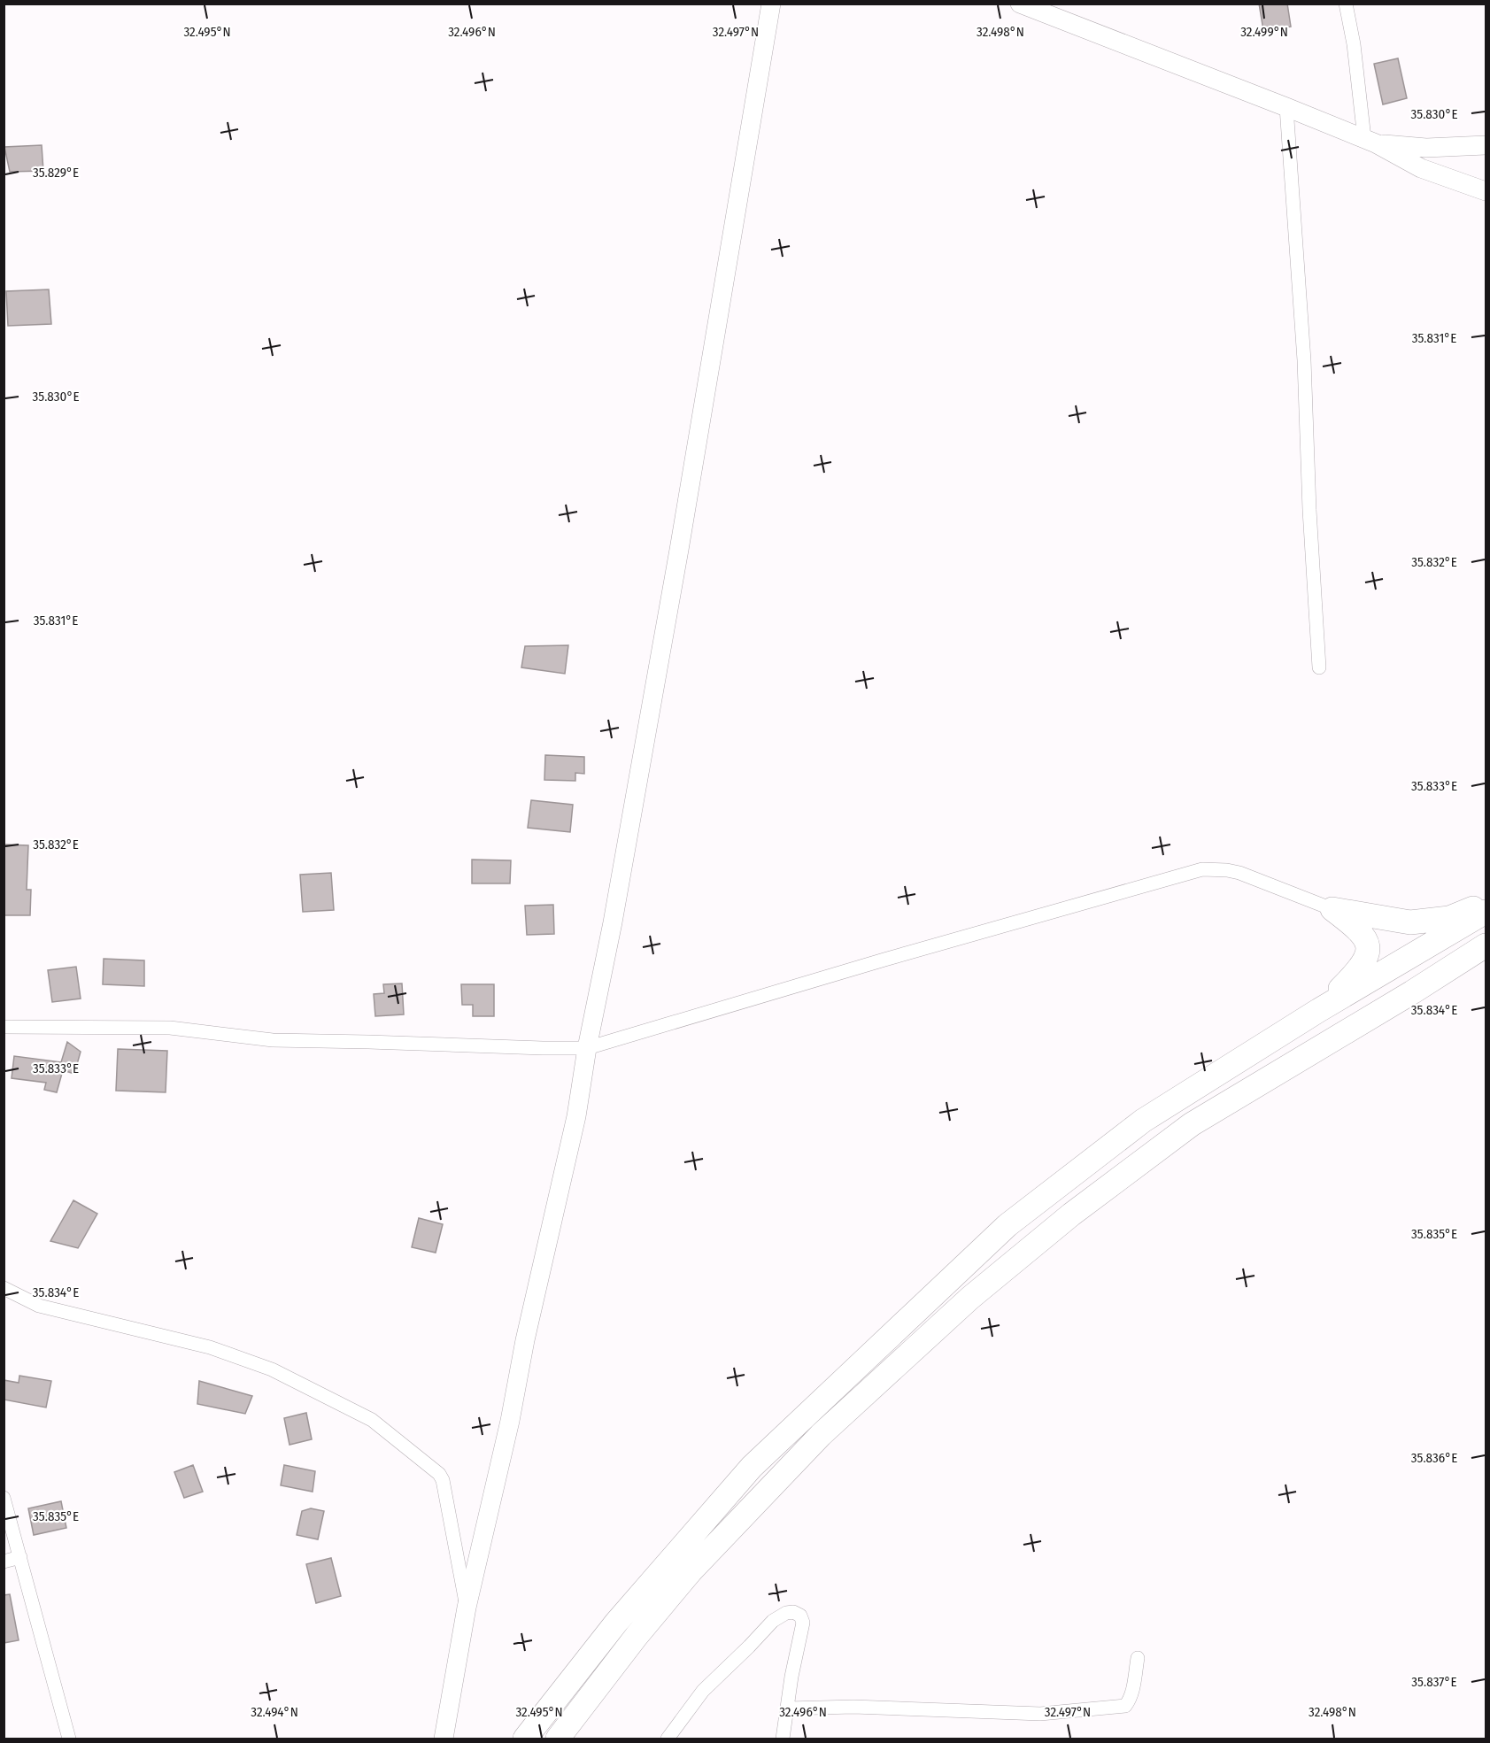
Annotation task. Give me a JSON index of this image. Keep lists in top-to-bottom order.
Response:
{
  "coordinates": [
    "32.499°N",
    "32.495°N",
    "32.496°N",
    "32.497°N",
    "32.498°N",
    "35.830°E",
    "35.829°E",
    "35.831°E",
    "35.832°E",
    "35.833°E",
    "35.834°E",
    "35.835°E",
    "35.836°E",
    "35.837°E",
    "32.494°N"
  ]
}
